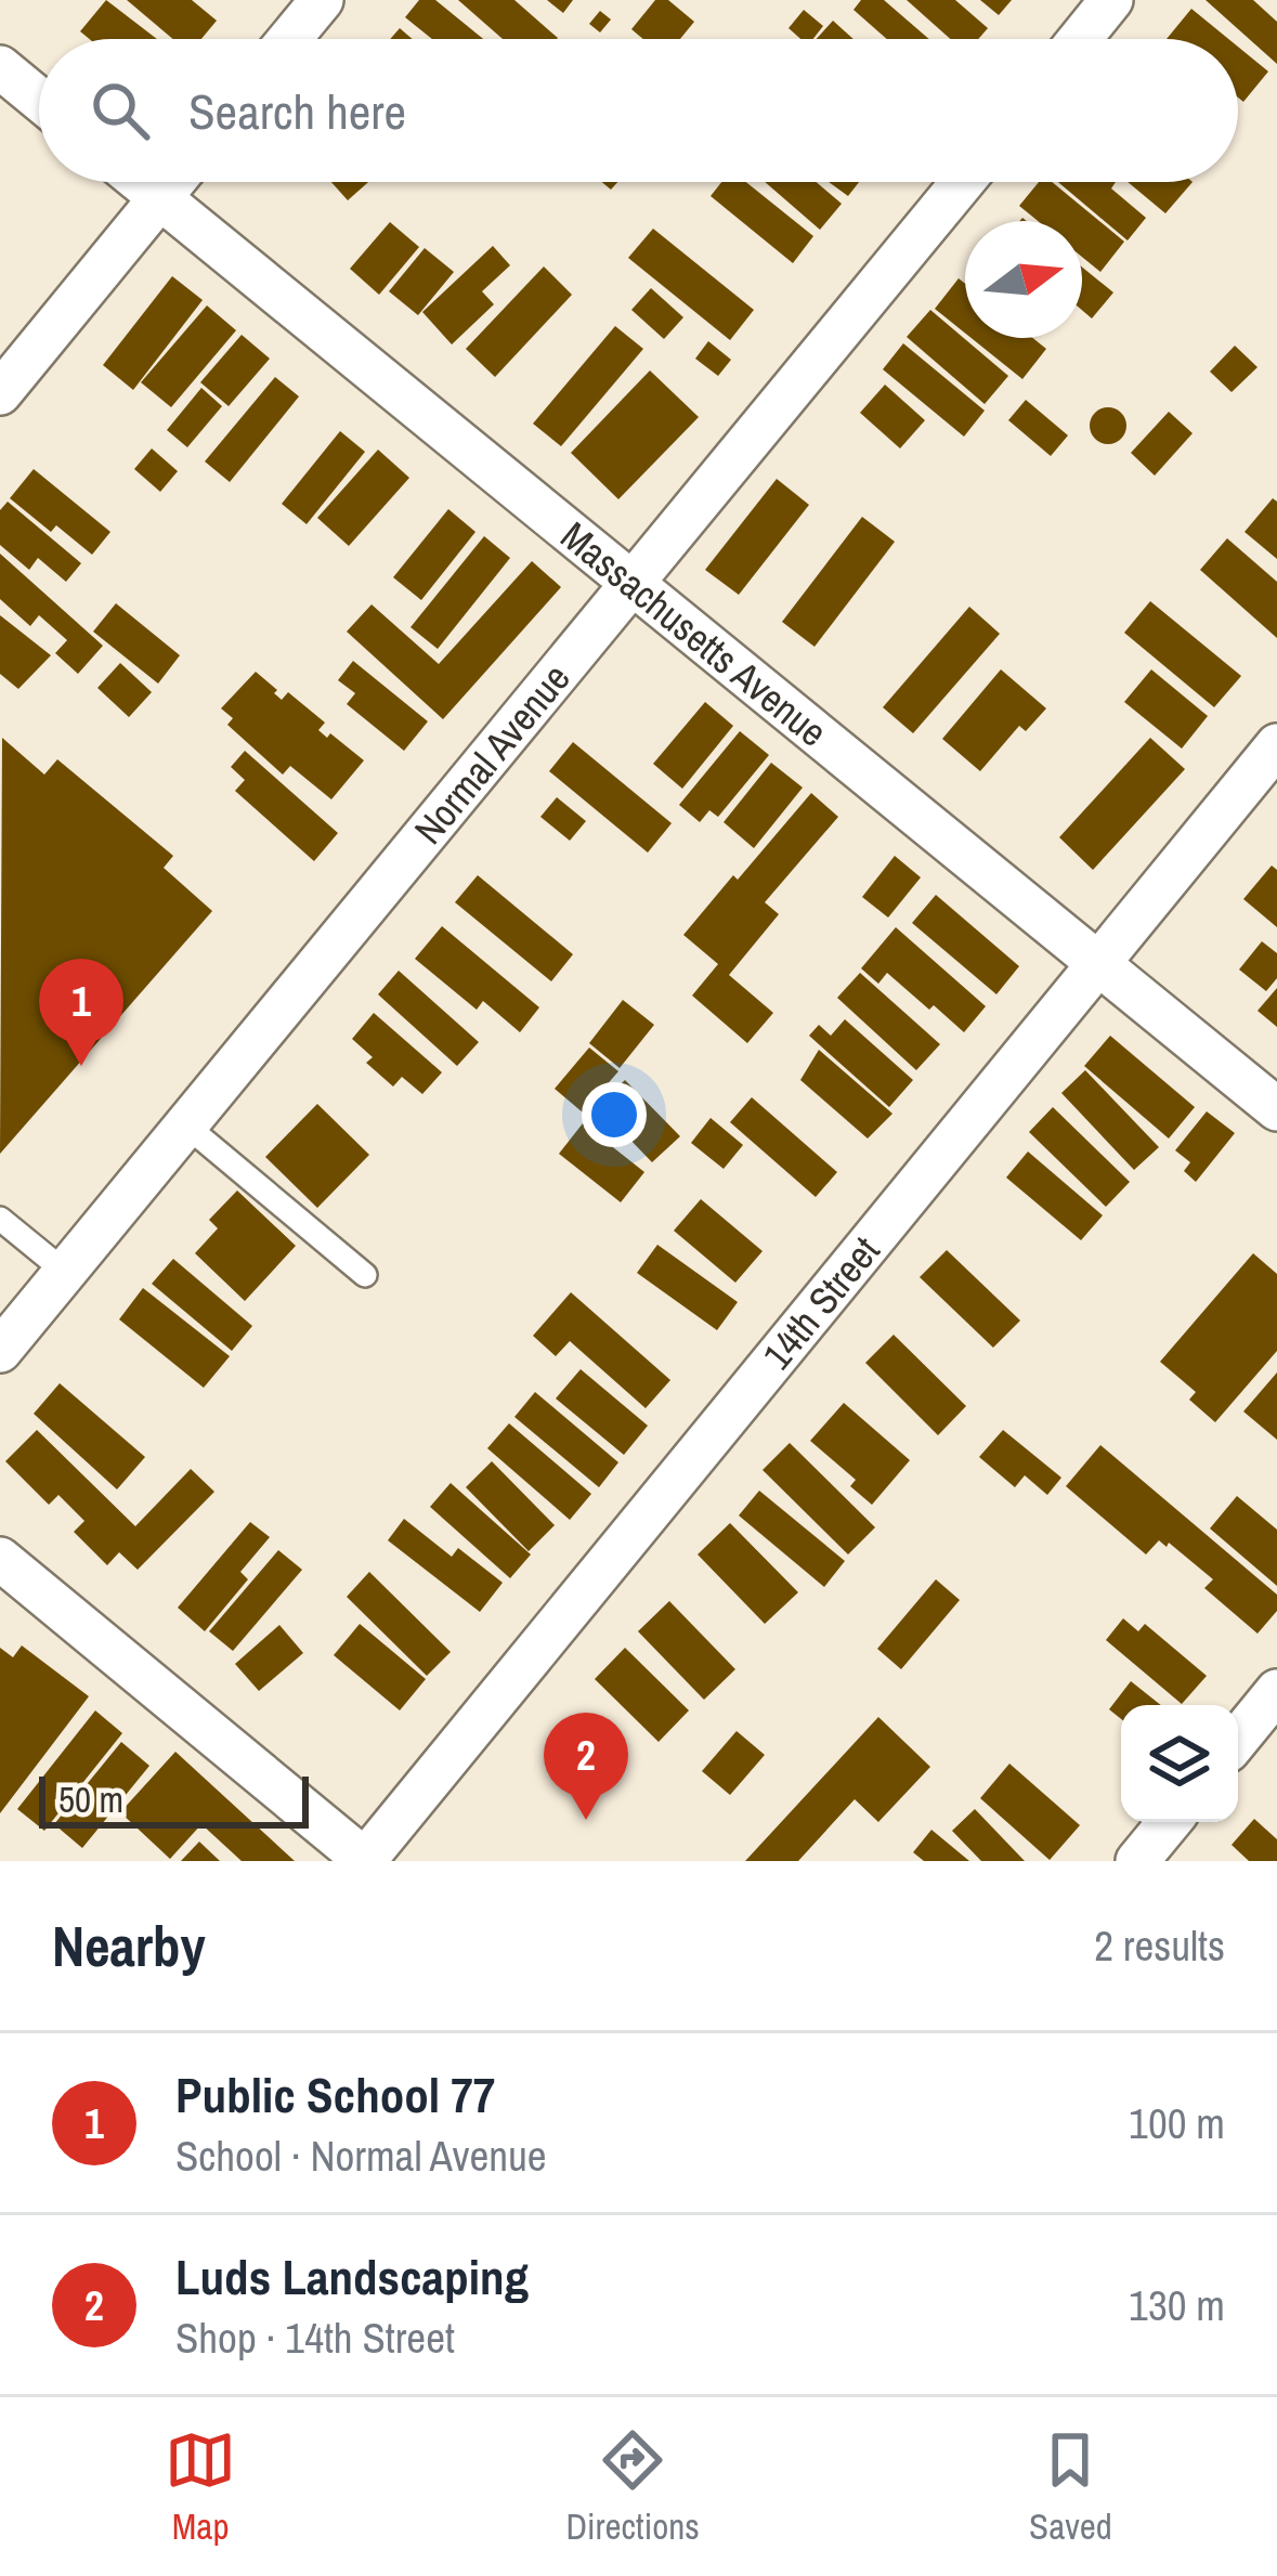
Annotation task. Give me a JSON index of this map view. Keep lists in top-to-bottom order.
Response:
{
  "streets": {
    "street": ["Massachusetts Avenue", "Normal Avenue", "14th Street"]
  },
  "crossings": [
    ["Massachusetts Avenue", "Normal Avenue"],
    ["Massachusetts Avenue", "14th Street"]
  ],
  "scale_bar": "50 m",
  "north": "right",
  "page": {
    "search": "Search here",
    "pins": ["1", "2"],
    "scale": "50 m",
    "heading": ["Nearby", "2 results"],
    "list": [
      {
        "mark": "1",
        "name": "Public School 77",
        "note": "School · Normal Avenue",
        "value": "100 m"
      },
      {
        "mark": "2",
        "name": "Luds Landscaping",
        "note": "Shop · 14th Street",
        "value": "130 m"
      }
    ],
    "nav": ["Map", "Directions", "Saved"]
  }
}
